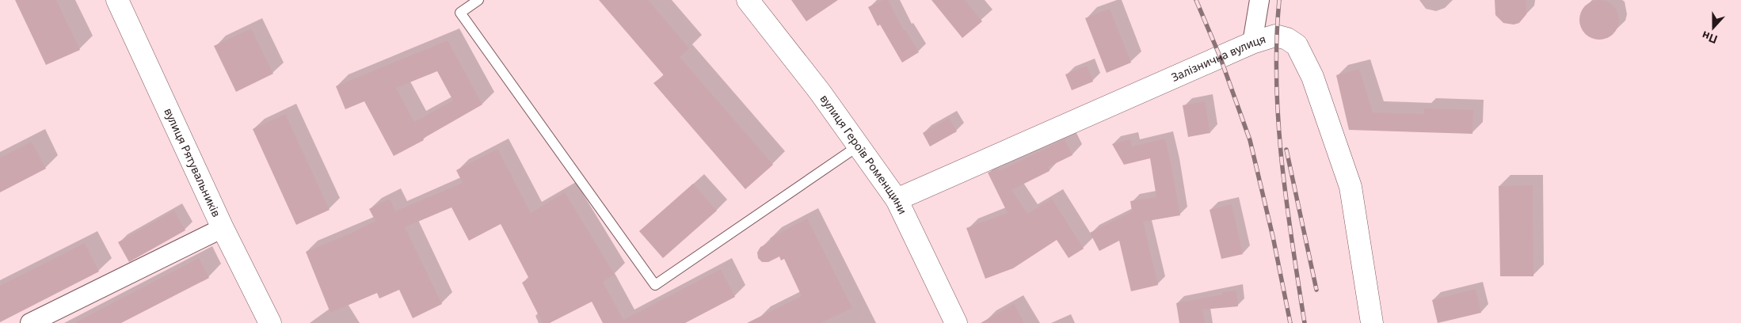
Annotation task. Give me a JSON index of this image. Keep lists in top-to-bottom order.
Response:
{
  "streets": {
    "street": ["Залізнична вулиця", "вулиця Героїв Роменщини", "вулиця Рятувальників"]
  },
  "crossings": [
    ["Залізнична вулиця", "вулиця Героїв Роменщини"]
  ],
  "north": "bottom"
}
